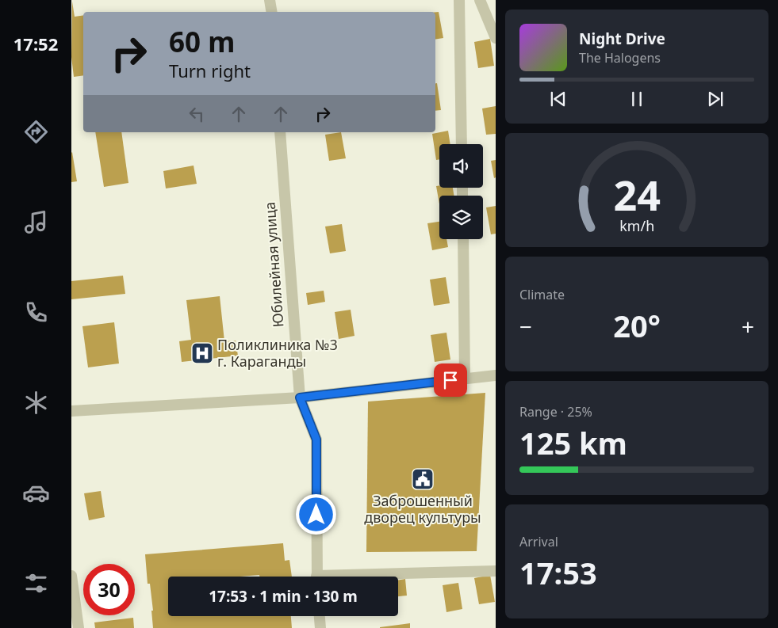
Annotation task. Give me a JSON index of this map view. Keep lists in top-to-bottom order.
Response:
{
  "streets": {
    "street": ["Юбилейная улица"]
  },
  "places": {
    "hospital": ["Поликлиника №3 г. Караганды"],
    "public building": ["Заброшенный дворец культуры"]
  },
  "page": {
    "tabs": "17:52",
    "turn": ["60 m", "Turn right"],
    "song": ["Night Drive", "The Halogens"],
    "tile": [
      "Climate",
      ["Range · 25%", "125 km"],
      ["Arrival", "17:53"]
    ],
    "heat": ["−", "20°", "+"],
    "limit": "30",
    "trip": "17:53 · 1 min · 130 m",
    "gauge": ["24", "km/h"]
  }
}
